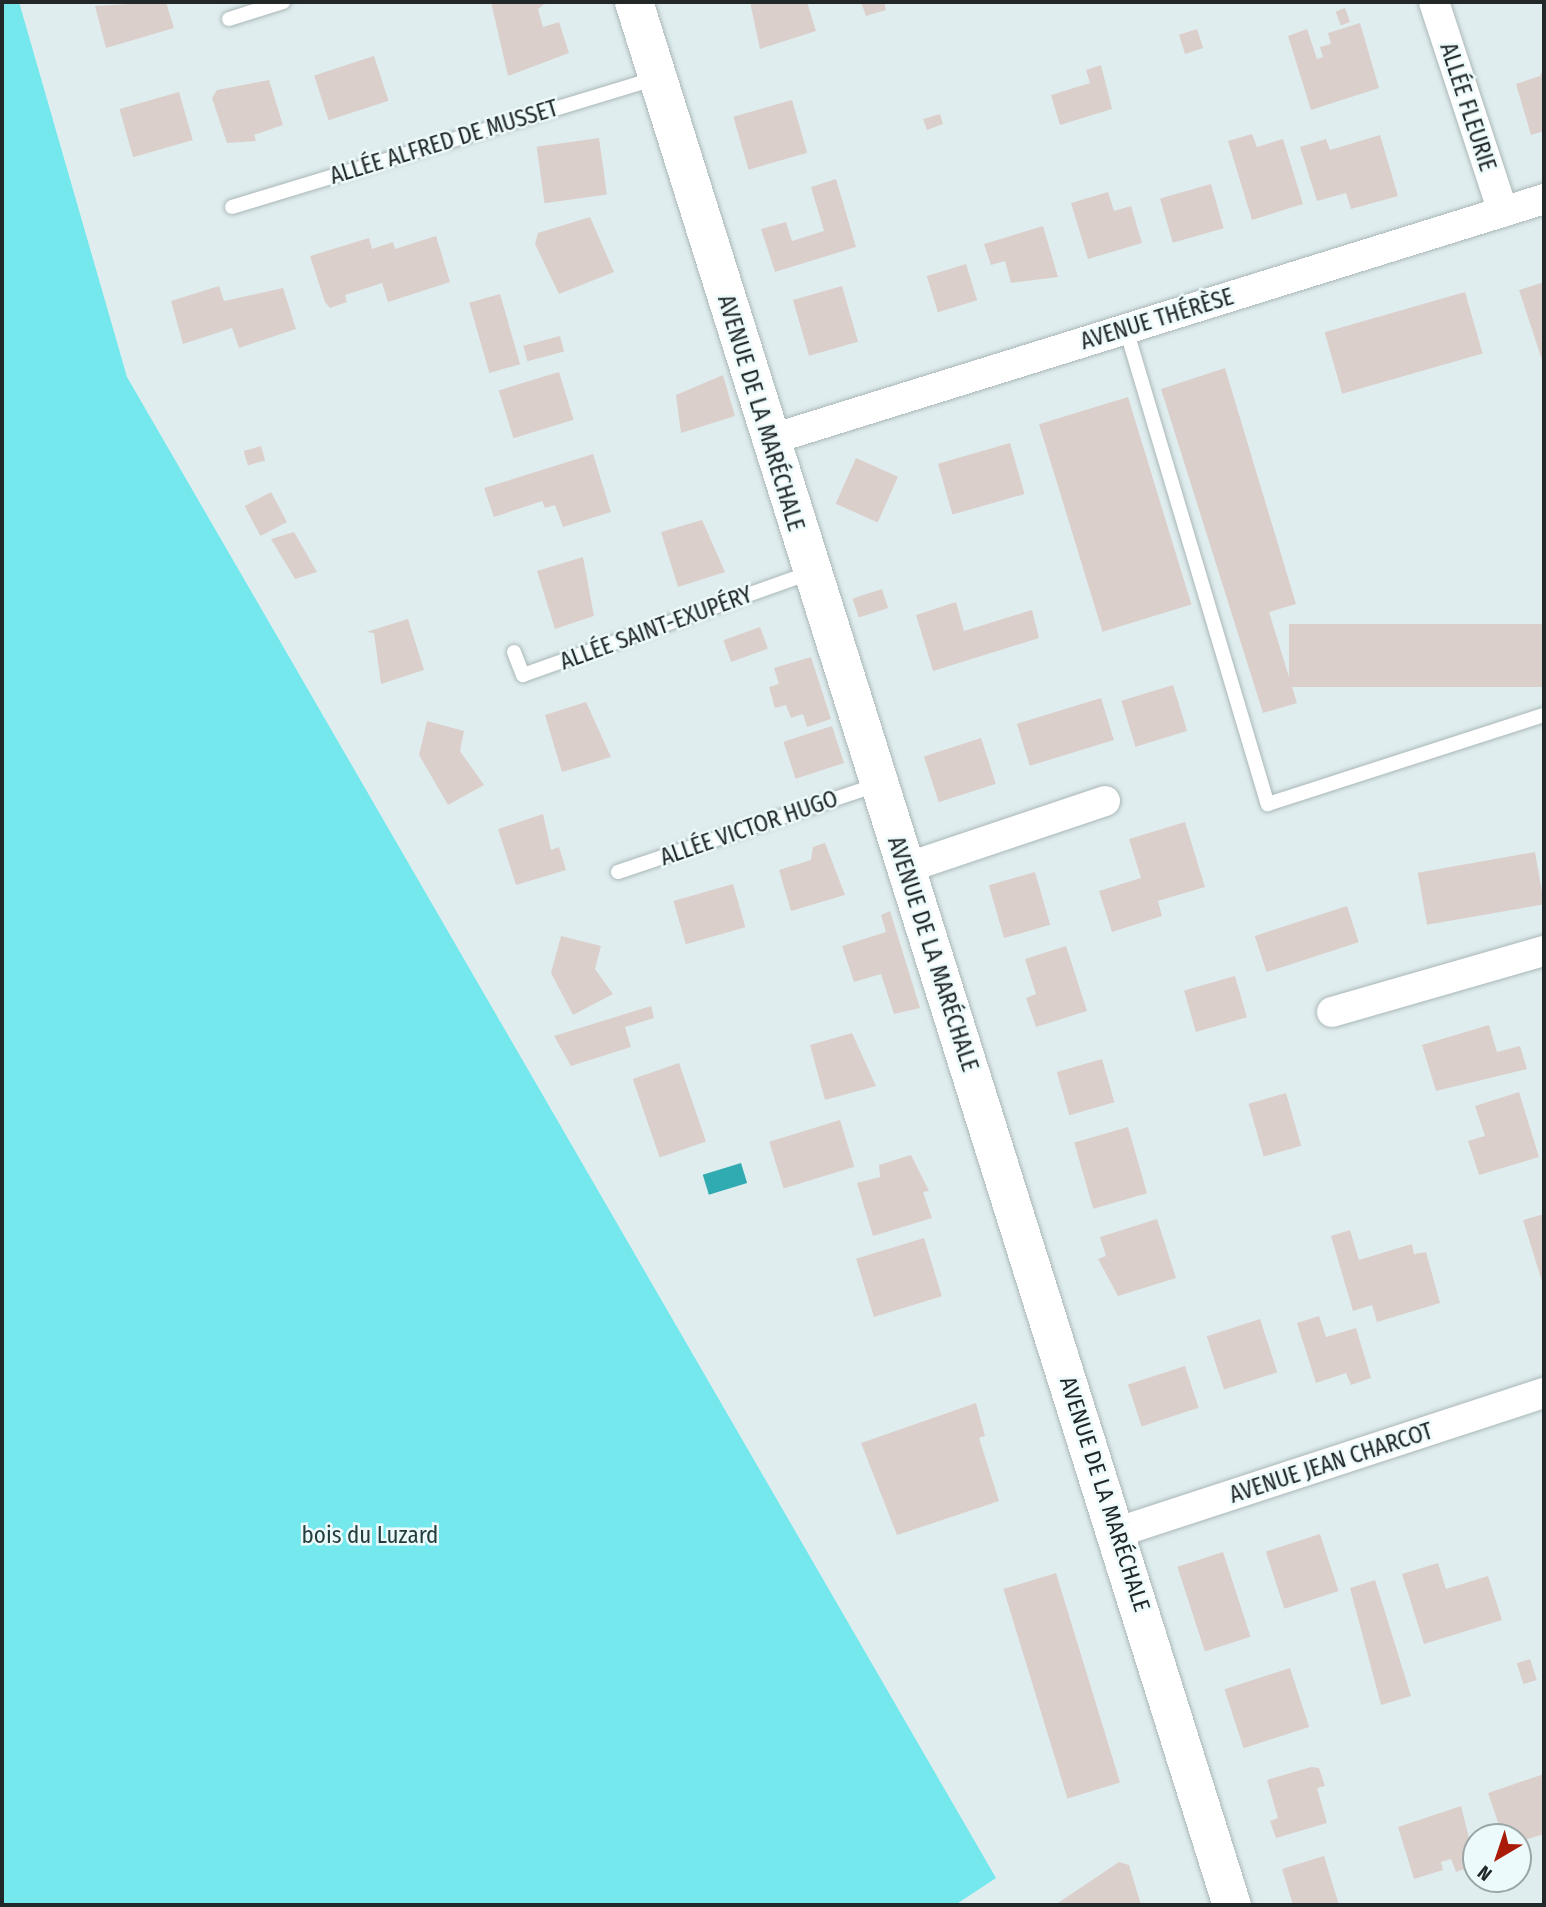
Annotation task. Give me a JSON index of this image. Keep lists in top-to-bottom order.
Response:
{
  "streets": {
    "street": [
      "ALLÉE FLEURIE",
      "AVENUE THÉRÈSE",
      "AVENUE DE LA MARÉCHALE",
      "AVENUE JEAN CHARCOT"
    ],
    "lane": ["ALLÉE ALFRED DE MUSSET", "ALLÉE SAINT-EXUPÉRY", "ALLÉE VICTOR HUGO"]
  },
  "crossings": [
    ["ALLÉE FLEURIE", "AVENUE THÉRÈSE"],
    ["ALLÉE ALFRED DE MUSSET", "AVENUE DE LA MARÉCHALE"],
    ["AVENUE THÉRÈSE", "AVENUE DE LA MARÉCHALE"],
    ["AVENUE DE LA MARÉCHALE", "ALLÉE SAINT-EXUPÉRY"],
    ["AVENUE DE LA MARÉCHALE", "ALLÉE VICTOR HUGO"],
    ["AVENUE DE LA MARÉCHALE", "AVENUE JEAN CHARCOT"]
  ],
  "parks": ["bois du Luzard"],
  "north": "bottom left"
}
